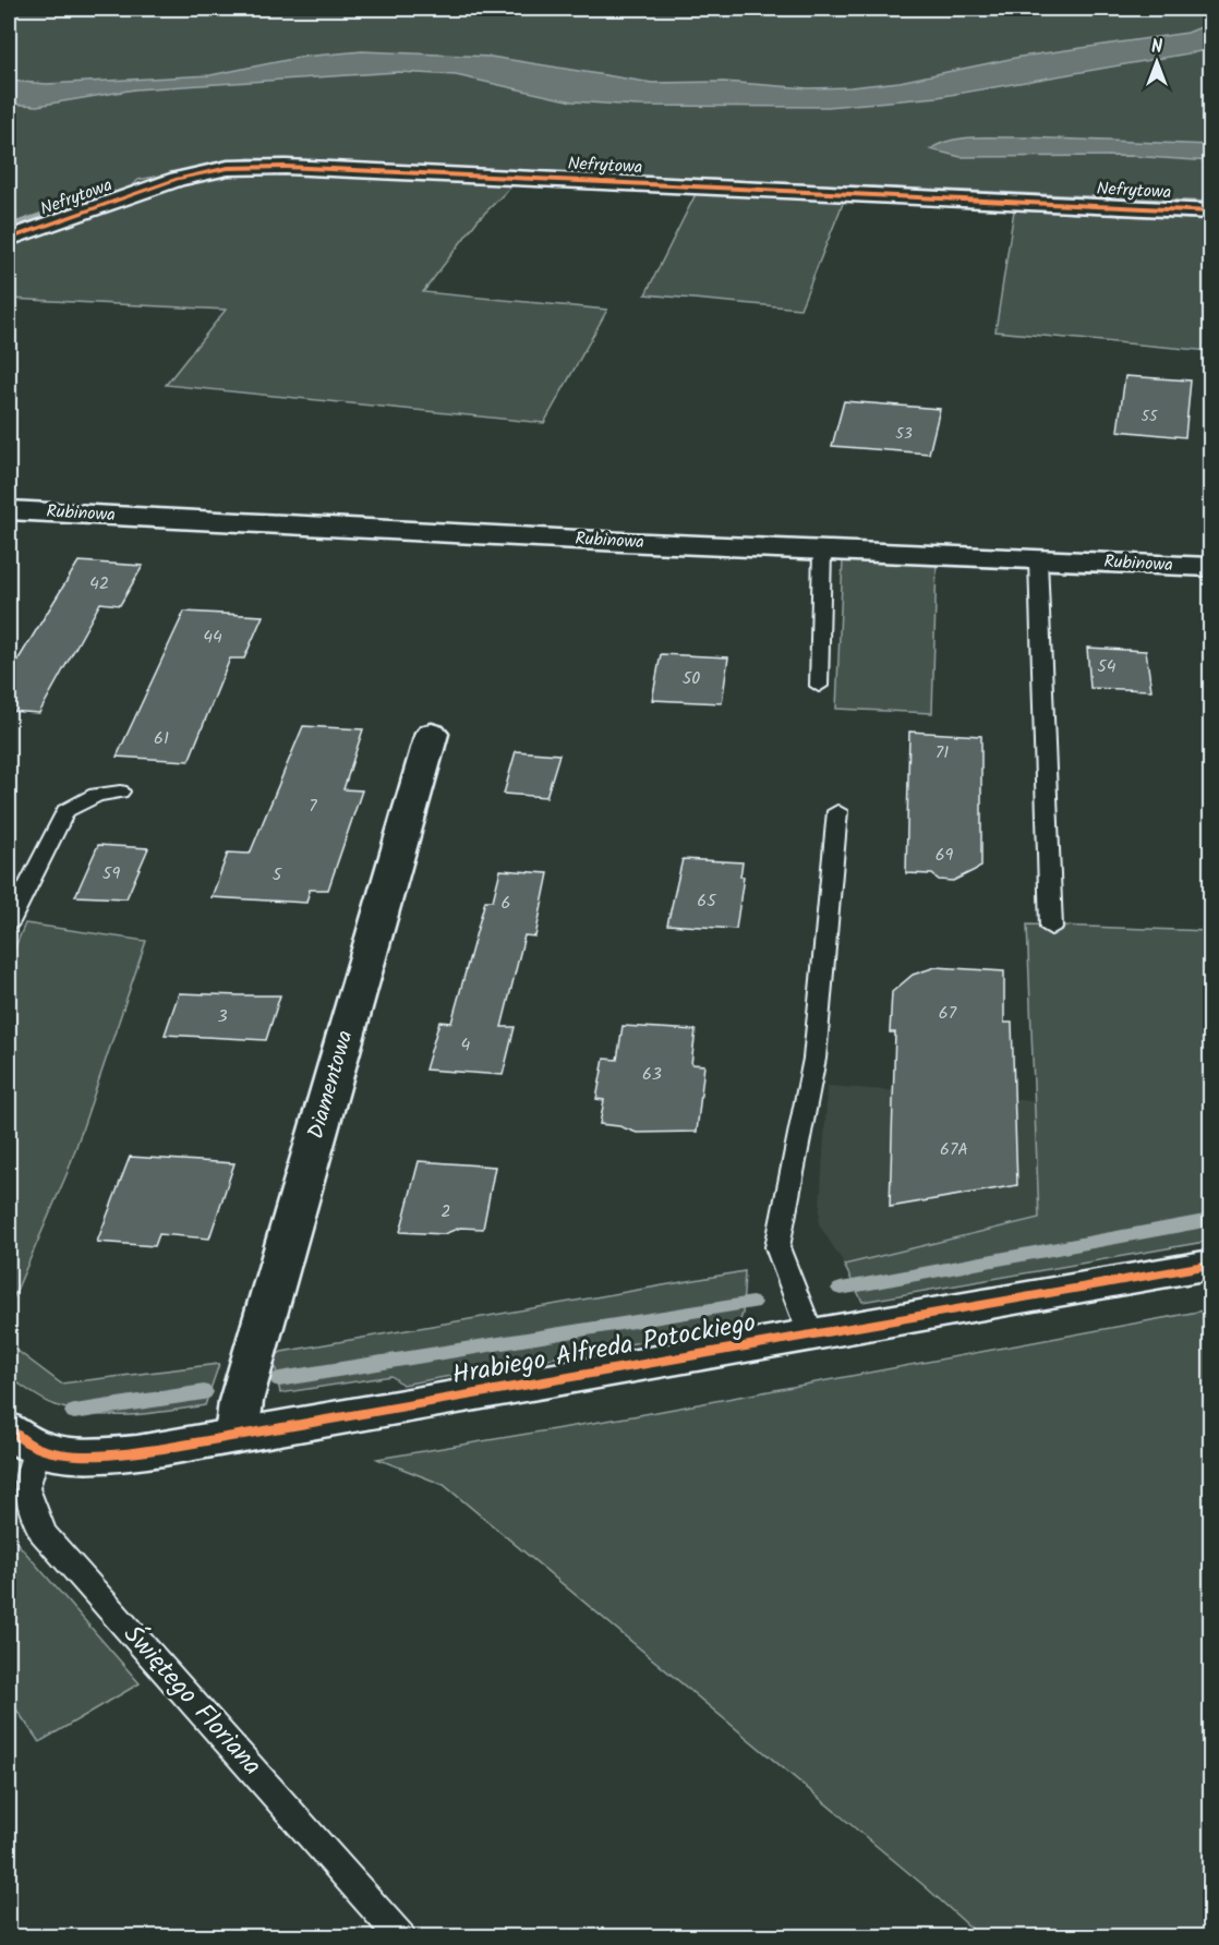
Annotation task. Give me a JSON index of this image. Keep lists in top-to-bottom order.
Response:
{
  "streets": {
    "street": [
      "Nefrytowa",
      "Rubinowa",
      "Diamentowa",
      "Hrabiego Alfreda Potockiego"
    ],
    "lane": ["Świętego Floriana"]
  },
  "crossings": [
    ["Diamentowa", "Hrabiego Alfreda Potockiego"],
    ["Hrabiego Alfreda Potockiego", "Świętego Floriana"]
  ],
  "house_numbers": [
    "55",
    "53",
    "42",
    "44",
    "54",
    "50",
    "61",
    "71",
    "7",
    "69",
    "59",
    "5",
    "65",
    "6",
    "67",
    "3",
    "4",
    "63",
    "67A",
    "2"
  ],
  "north": "top"
}
